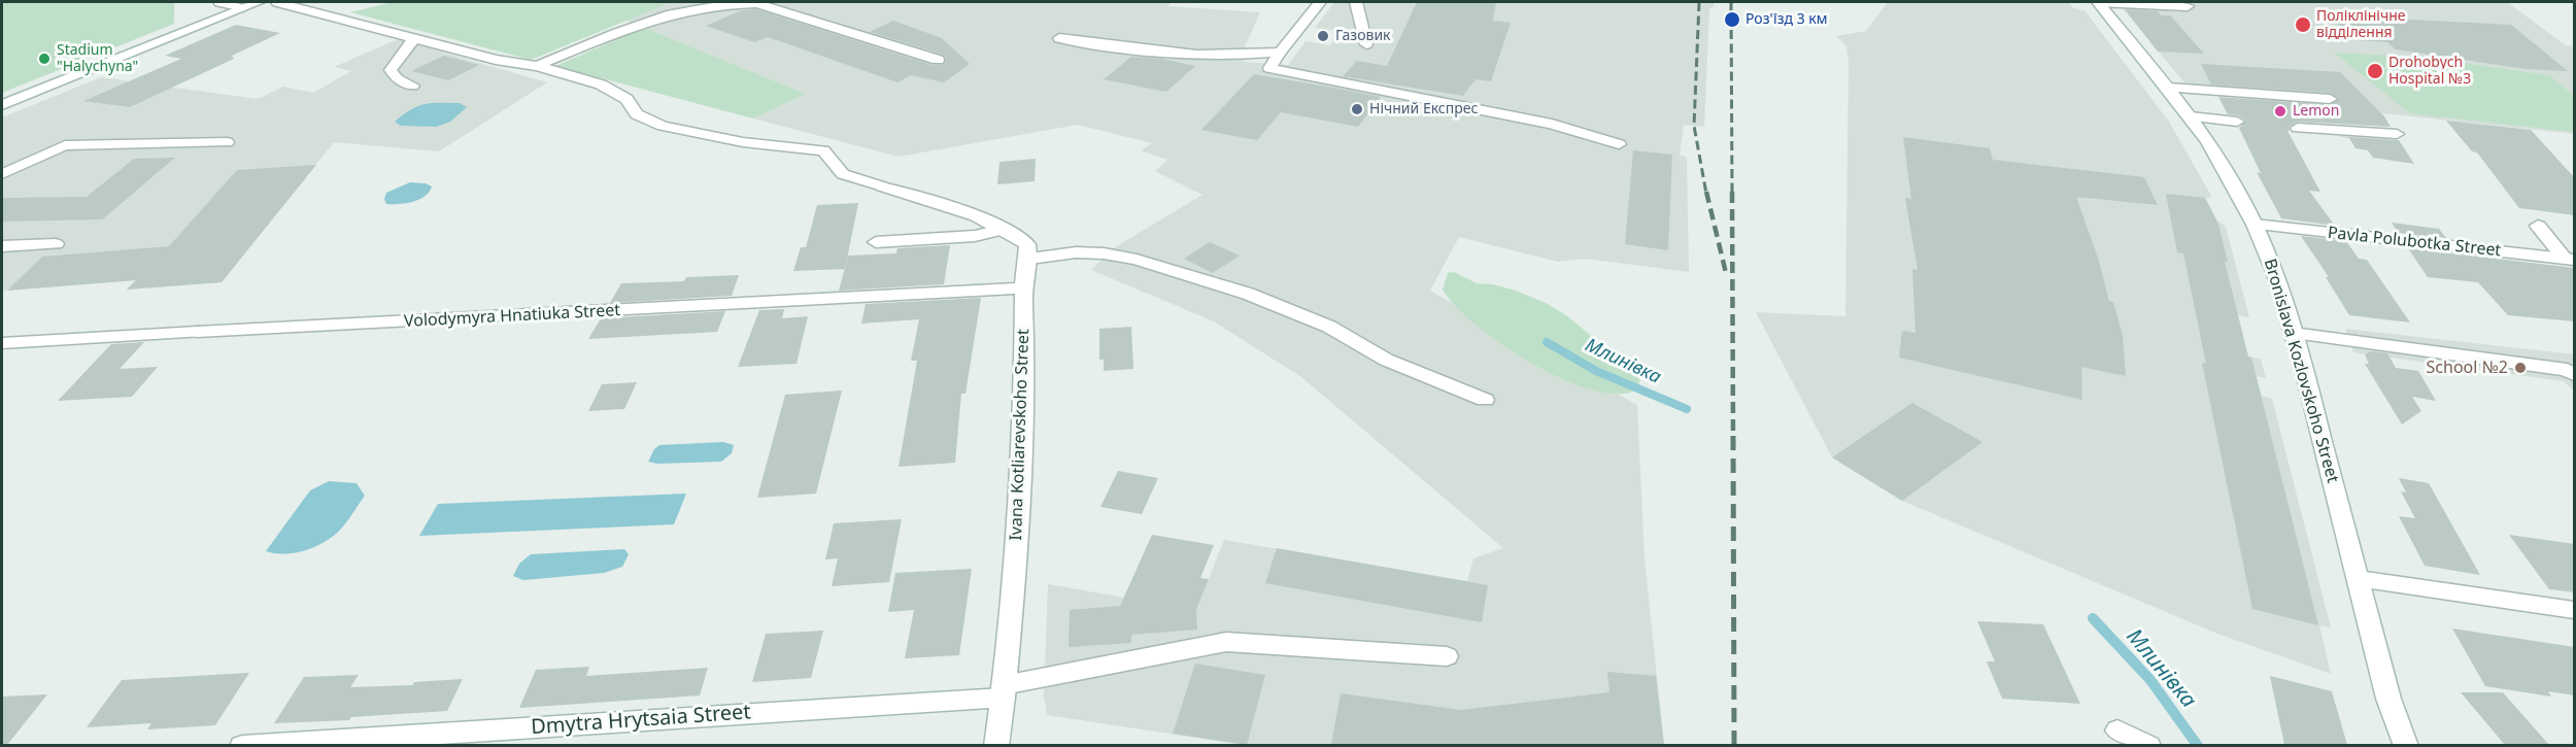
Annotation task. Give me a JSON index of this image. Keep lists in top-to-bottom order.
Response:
{
  "streets": {
    "street": [
      "Pavla Polubotka Street",
      "Volodymyra Hnatiuka Street",
      "Bronislava Kozlovskoho Street",
      "Ivana Kotliarevskoho Street",
      "Dmytra Hrytsaia Street"
    ]
  },
  "crossings": [
    ["Pavla Polubotka Street", "Bronislava Kozlovskoho Street"],
    ["Volodymyra Hnatiuka Street", "Ivana Kotliarevskoho Street"],
    ["Ivana Kotliarevskoho Street", "Dmytra Hrytsaia Street"]
  ],
  "water": ["Млинівка"],
  "places": [
    "Роз'їзд 3 км",
    "Поліклінічне відділення",
    "Газовик",
    "Stadium \"Halychyna\"",
    "Drohobych Hospital №3",
    "Нічний Експрес",
    "Lemon",
    "School №2"
  ]
}
